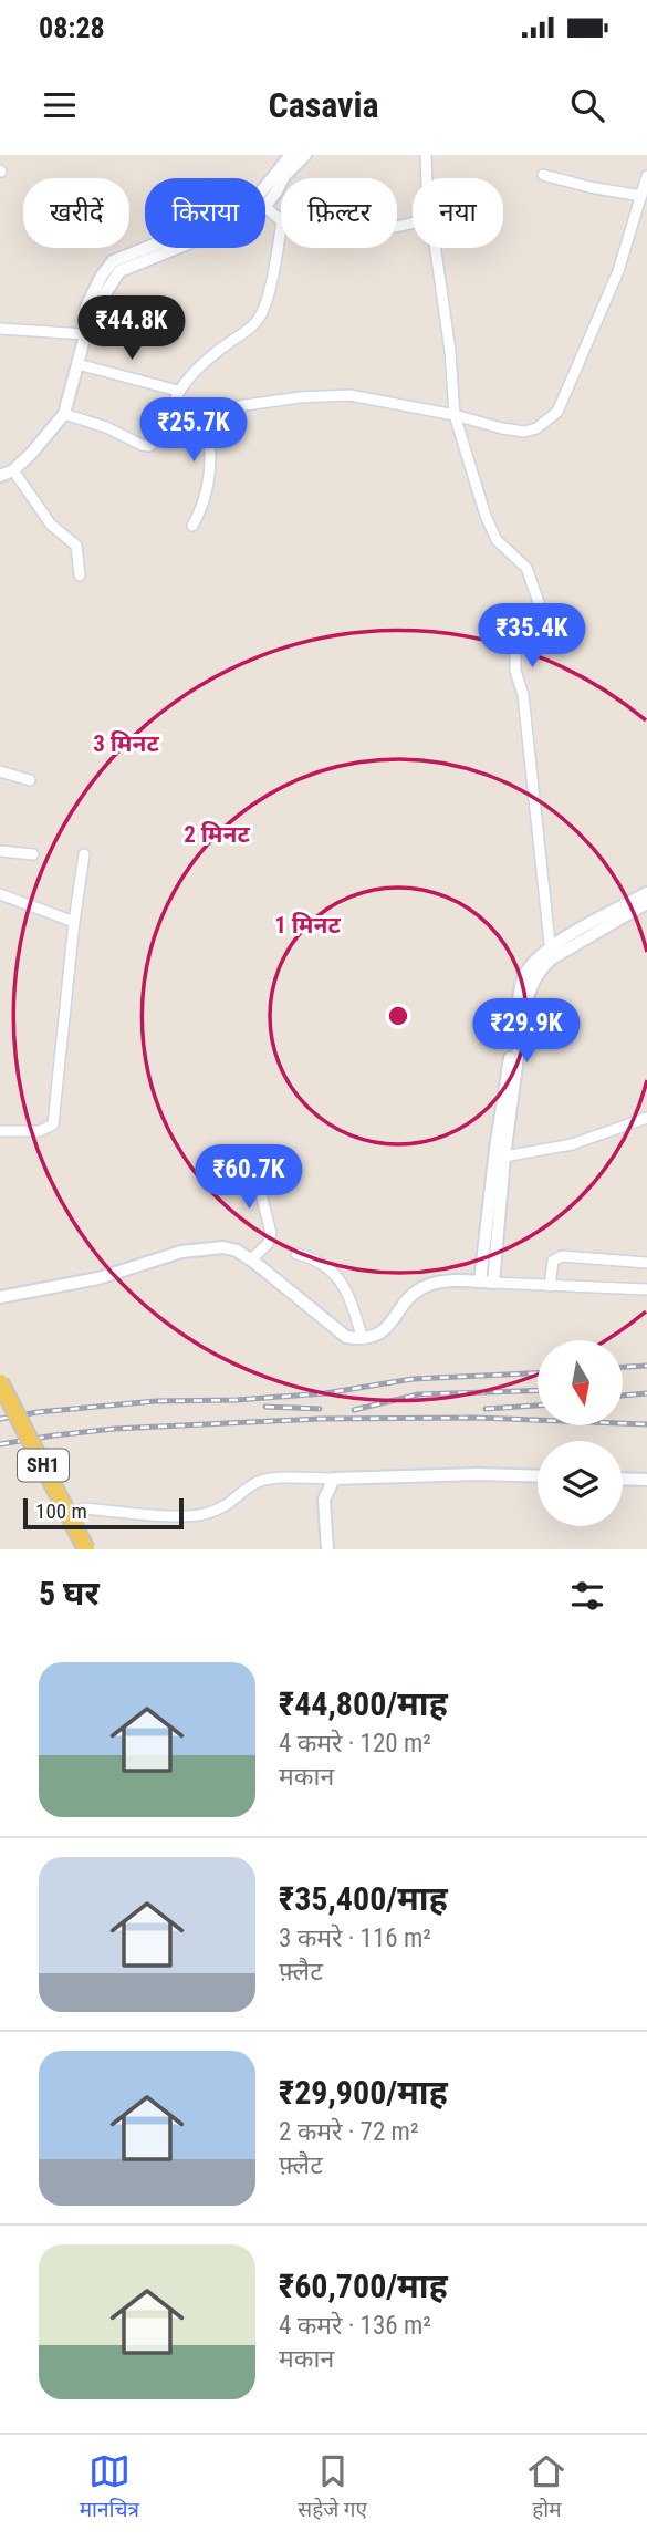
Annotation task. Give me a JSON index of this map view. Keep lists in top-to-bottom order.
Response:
{
  "streets": {
    "main road": ["SH1"]
  },
  "scale_bar": "100 m",
  "north": "bottom",
  "page": {
    "status": "08:28",
    "header": "Casavia",
    "chip": [
      "खरीदें",
      "किराया",
      "फ़िल्टर",
      "नया"
    ],
    "price": [
      "₹44.8K",
      "₹25.7K",
      "₹35.4K",
      "₹29.9K",
      "₹60.7K"
    ],
    "scale": "100 m",
    "heading": "5 घर",
    "list": [
      {
        "name": "₹44,800/माह",
        "note": "4 कमरे · 120 m² · मकान"
      },
      {
        "name": "₹35,400/माह",
        "note": "3 कमरे · 116 m² · फ़्लैट"
      },
      {
        "name": "₹29,900/माह",
        "note": "2 कमरे · 72 m² · फ़्लैट"
      },
      {
        "name": "₹60,700/माह",
        "note": "4 कमरे · 136 m² · मकान"
      }
    ],
    "tabs": ["मानचित्र", "सहेजे गए", "होम"]
  },
  "rings": ["3 मिनट", "2 मिनट", "1 मिनट"]
}
